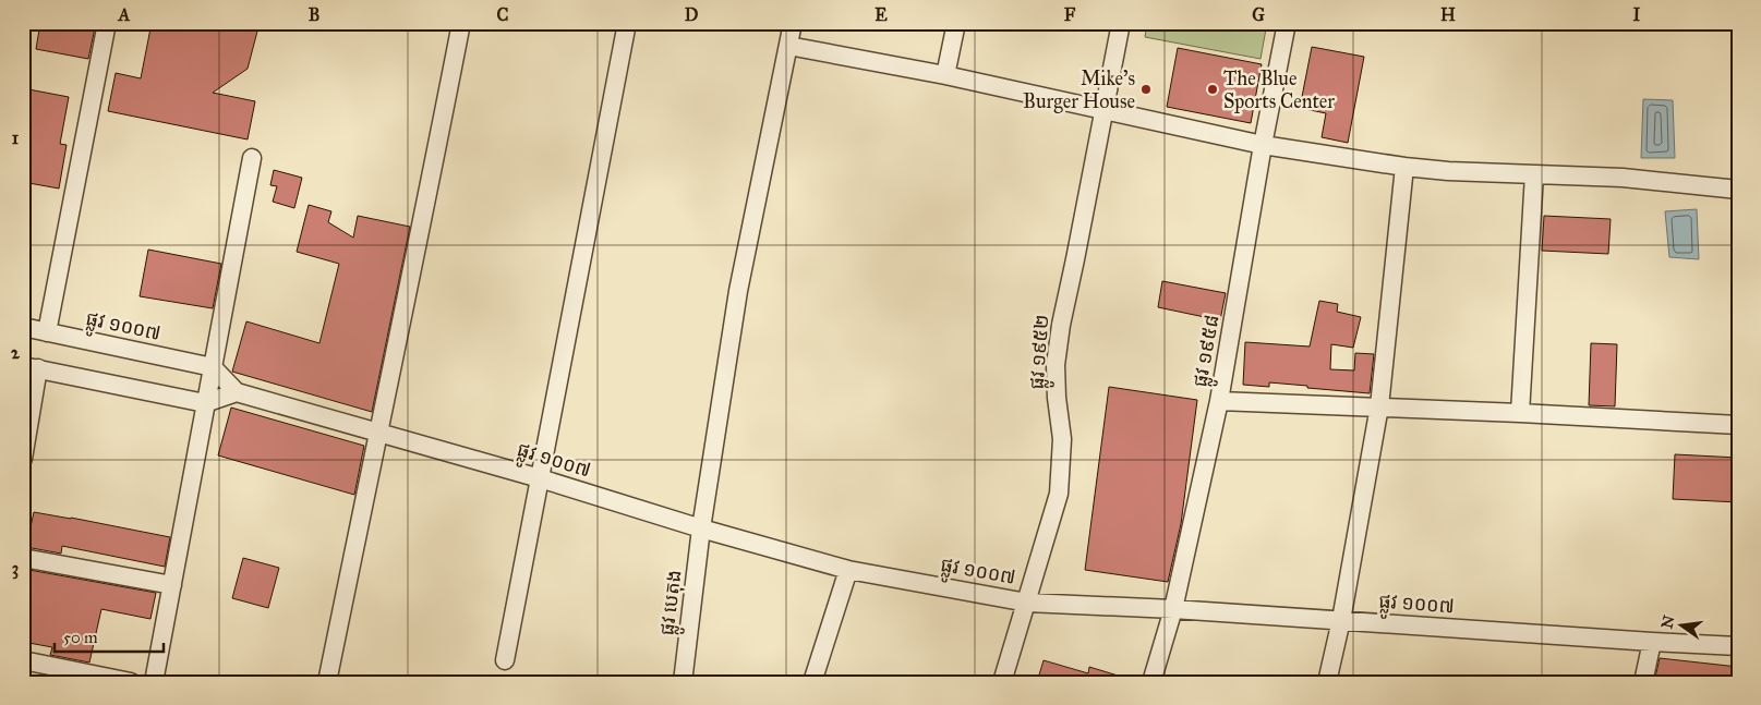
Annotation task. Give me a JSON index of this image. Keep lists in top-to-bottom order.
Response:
{
  "streets": {
    "street": [
      "ផ្លូវ ១០០៧",
      "ផ្លូវ ១៩៥៨",
      "ផ្លូវ ១៩៥២",
      "ផ្លូវ បេតុង"
    ]
  },
  "crossings": [
    ["ផ្លូវ ១០០៧", "ផ្លូវ ១៩៥៨"],
    ["ផ្លូវ ១០០៧", "ផ្លូវ ១៩៥២"],
    ["ផ្លូវ ១០០៧", "ផ្លូវ បេតុង"]
  ],
  "places": ["Mike's Burger House", "The Blue Sports Center"],
  "scale_bar": "50 m",
  "north": "left",
  "grid": {
    "columns": [
      "A",
      "B",
      "C",
      "D",
      "E",
      "F",
      "G",
      "H",
      "I"
    ],
    "rows": ["1", "2", "3"]
  }
}
